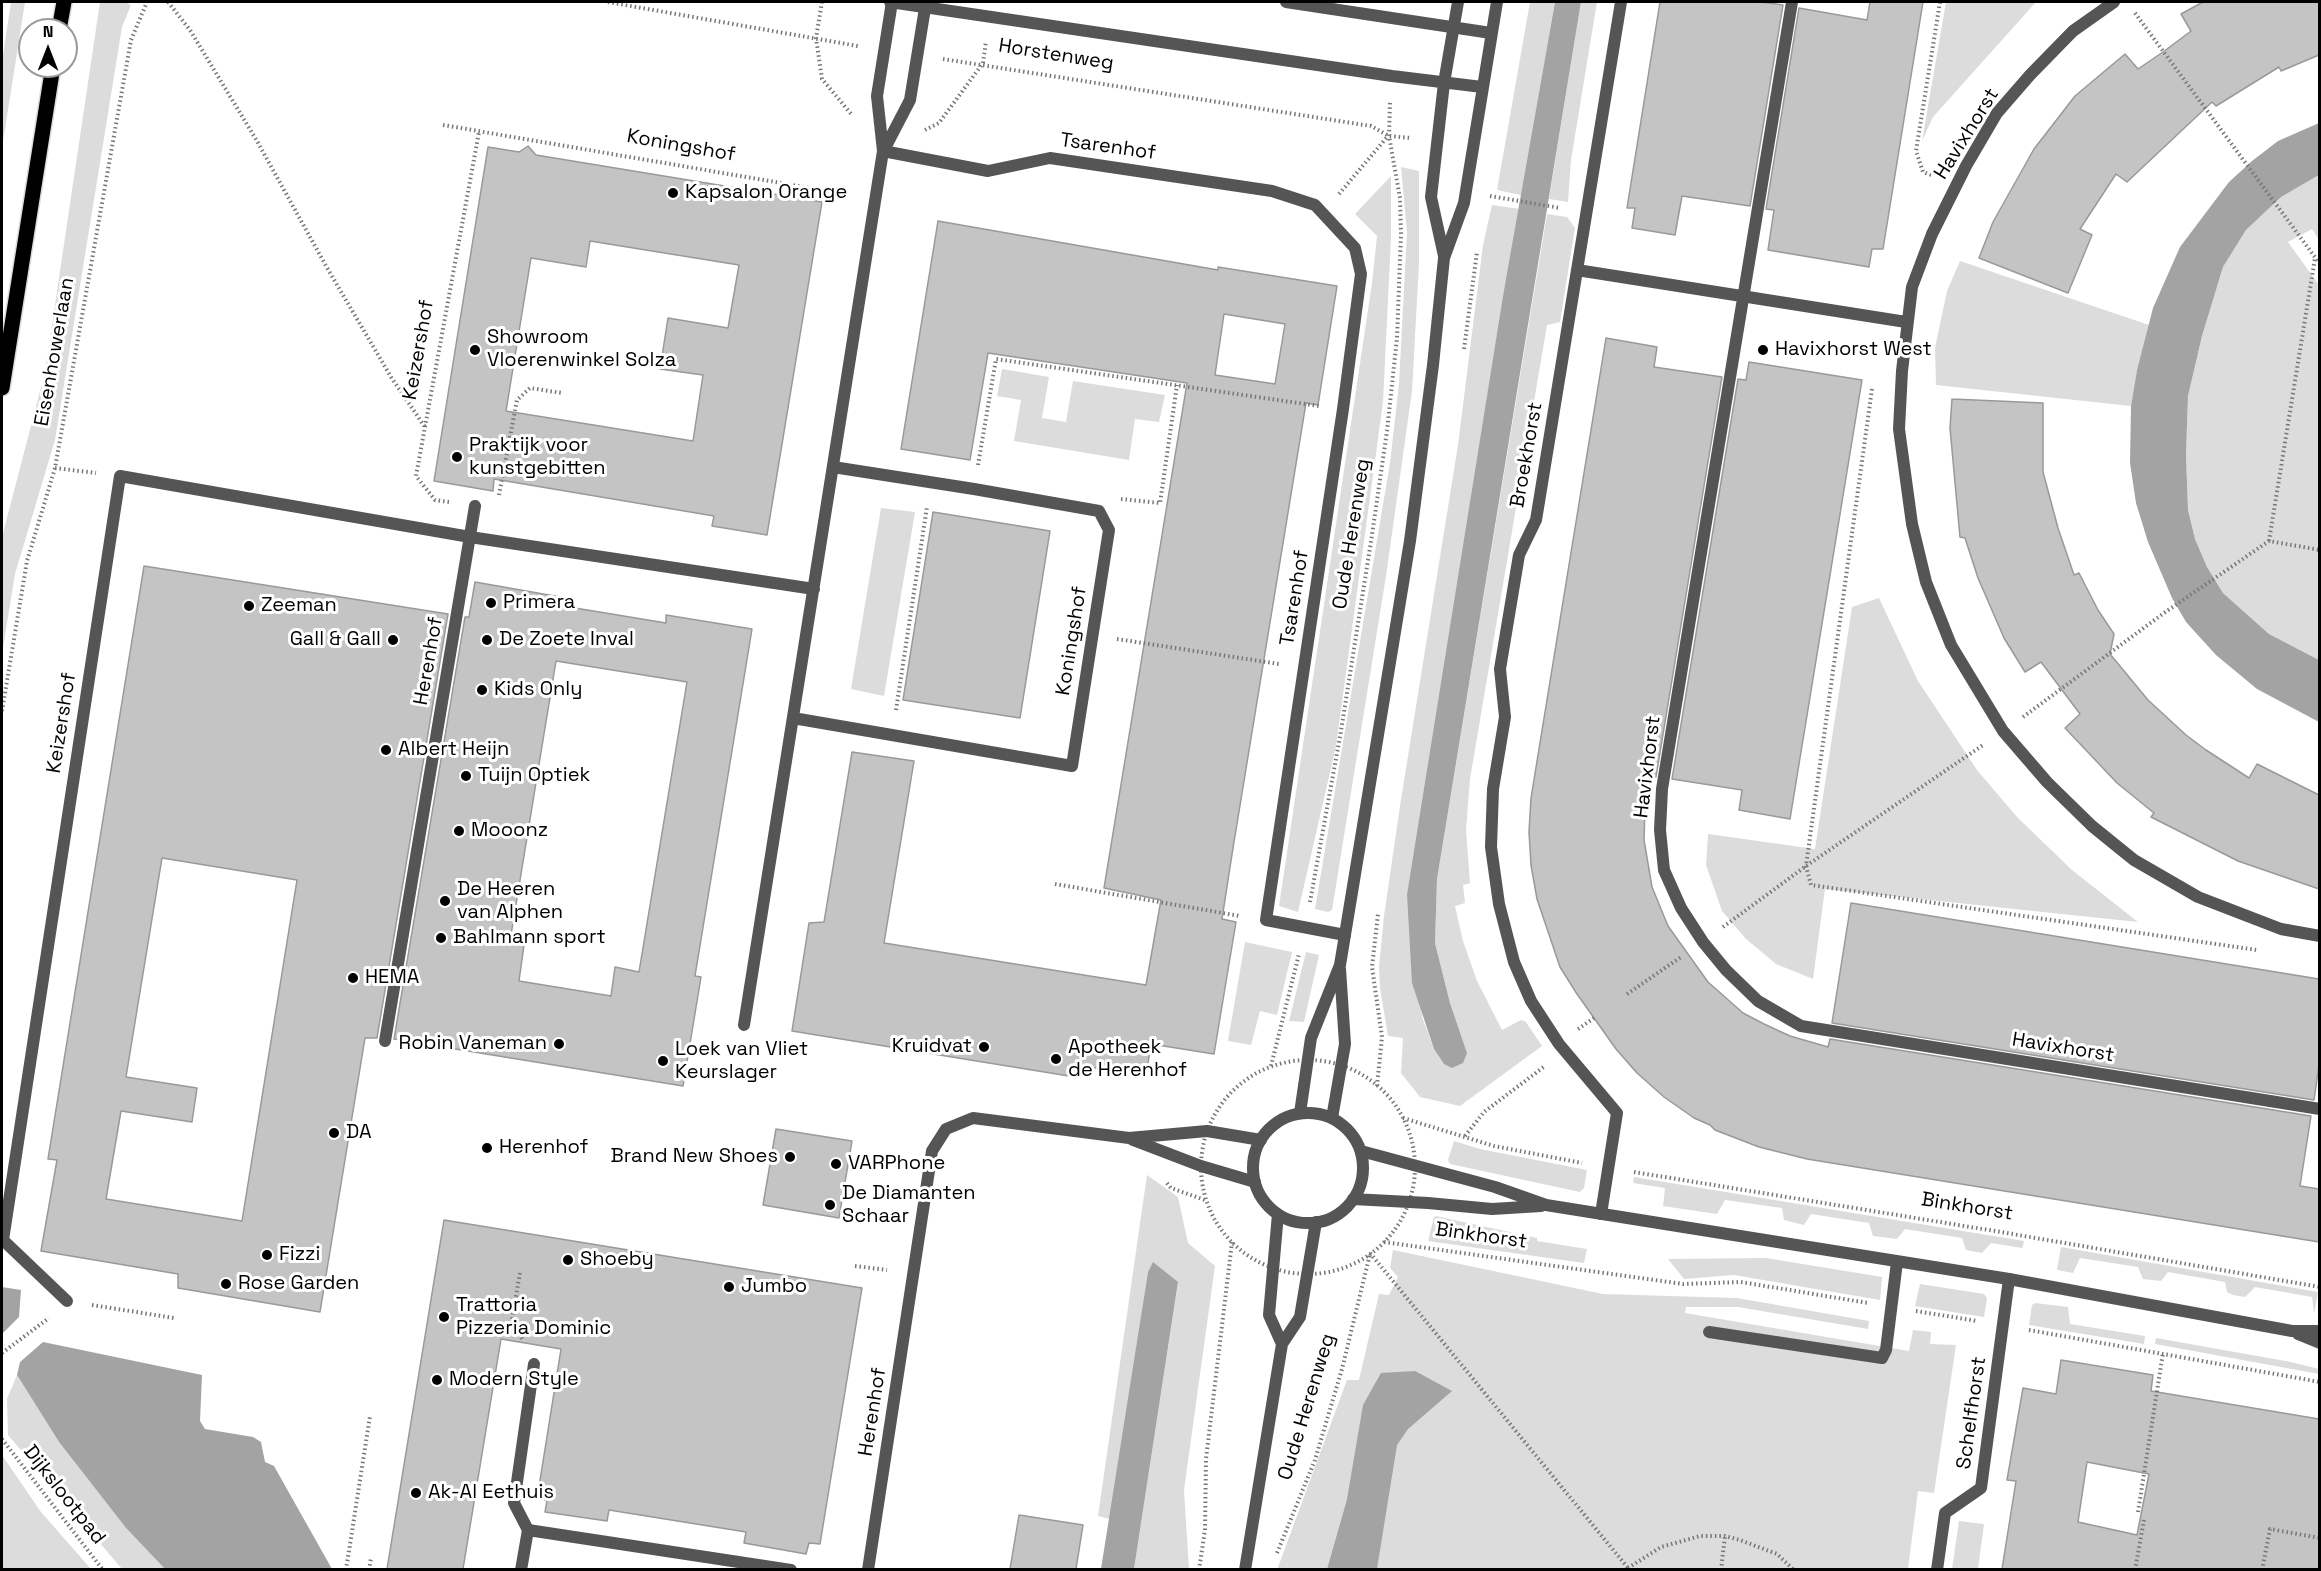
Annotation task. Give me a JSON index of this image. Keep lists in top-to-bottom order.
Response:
{
  "streets": {
    "street": [
      "Horstenweg",
      "Havixhorst",
      "Koningshof",
      "Tsarenhof",
      "Keizershof",
      "Broekhorst",
      "Oude Herenweg",
      "Herenhof",
      "Binkhorst",
      "Schelfhorst"
    ],
    "path": ["Eisenhowerlaan", "Dijkslootpad"]
  },
  "crossings": [
    ["Horstenweg", "Oude Herenweg"],
    ["Koningshof", "Keizershof"],
    ["Oude Herenweg", "Herenhof"],
    ["Oude Herenweg", "Binkhorst"],
    ["Herenhof", "Binkhorst"],
    ["Binkhorst", "Schelfhorst"]
  ],
  "places": [
    "Kapsalon Orange",
    "Showroom Vloerenwinkel Solza",
    "Havixhorst West",
    "Praktijk voor kunstgebitten",
    "Primera",
    "Zeeman",
    "Gall & Gall",
    "De Zoete Inval",
    "Kids Only",
    "Albert Heijn",
    "Tuijn Optiek",
    "Mooonz",
    "De Heeren van Alphen",
    "Bahlmann sport",
    "HEMA",
    "Robin Vaneman",
    "Kruidvat",
    "Apotheek de Herenhof",
    "Loek van Vliet Keurslager",
    "DA",
    "Herenhof",
    "Brand New Shoes",
    "VARPhone",
    "De Diamanten Schaar",
    "Fizzi",
    "Shoeby",
    "Rose Garden",
    "Jumbo",
    "Trattoria Pizzeria Dominic",
    "Modern Style",
    "Ak-Al Eethuis"
  ],
  "north": "top"
}
